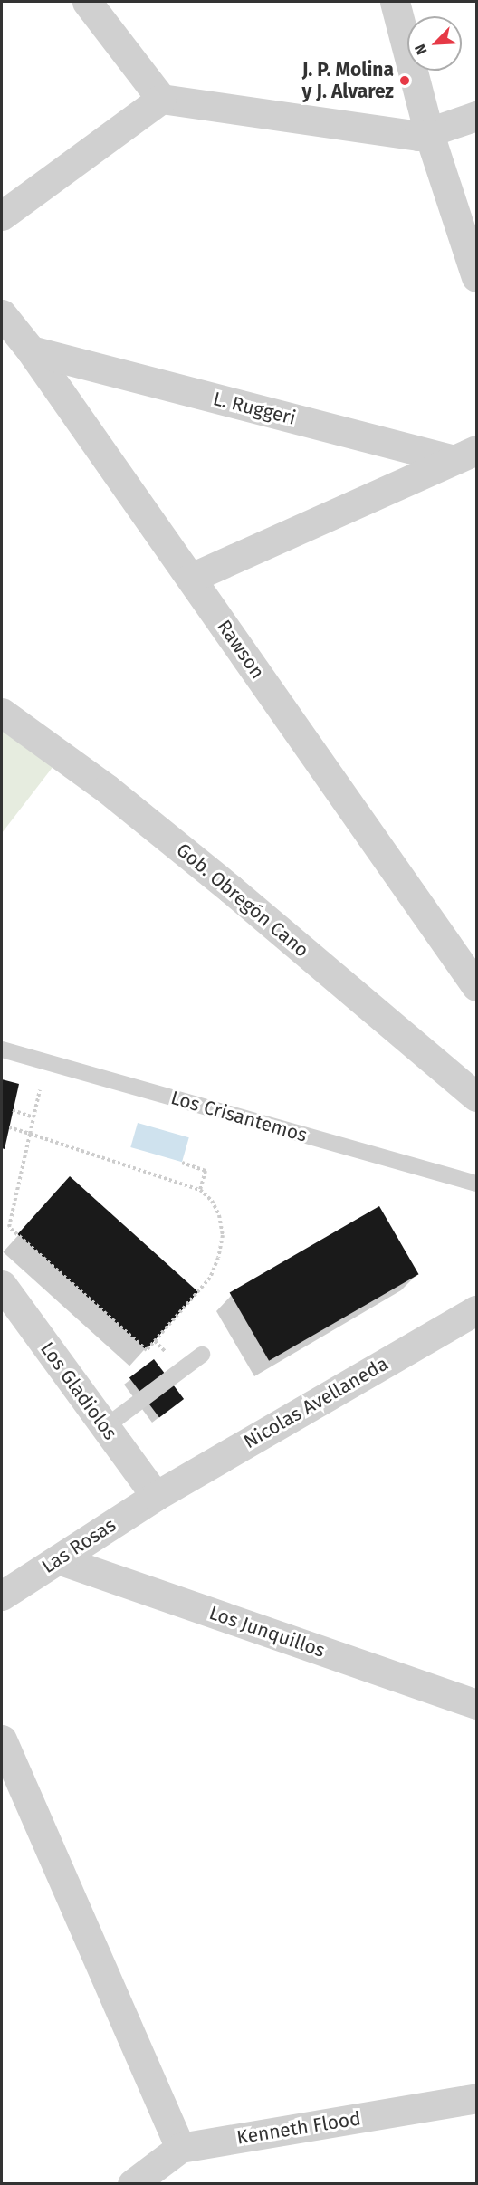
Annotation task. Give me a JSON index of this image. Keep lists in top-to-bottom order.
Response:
{
  "streets": {
    "street": [
      "L. Ruggeri",
      "Rawson",
      "Gob. Obregón Cano",
      "Los Gladiolos",
      "Nicolas Avellaneda",
      "Las Rosas",
      "Los Junquillos",
      "Kenneth Flood"
    ],
    "lane": ["Los Crisantemos"]
  },
  "crossings": [
    ["L. Ruggeri", "Rawson"],
    ["Los Gladiolos", "Nicolas Avellaneda"],
    ["Los Gladiolos", "Las Rosas"],
    ["Nicolas Avellaneda", "Las Rosas"],
    ["Las Rosas", "Los Junquillos"]
  ],
  "places": ["J. P. Molina y J. Alvarez"],
  "north": "bottom left"
}
